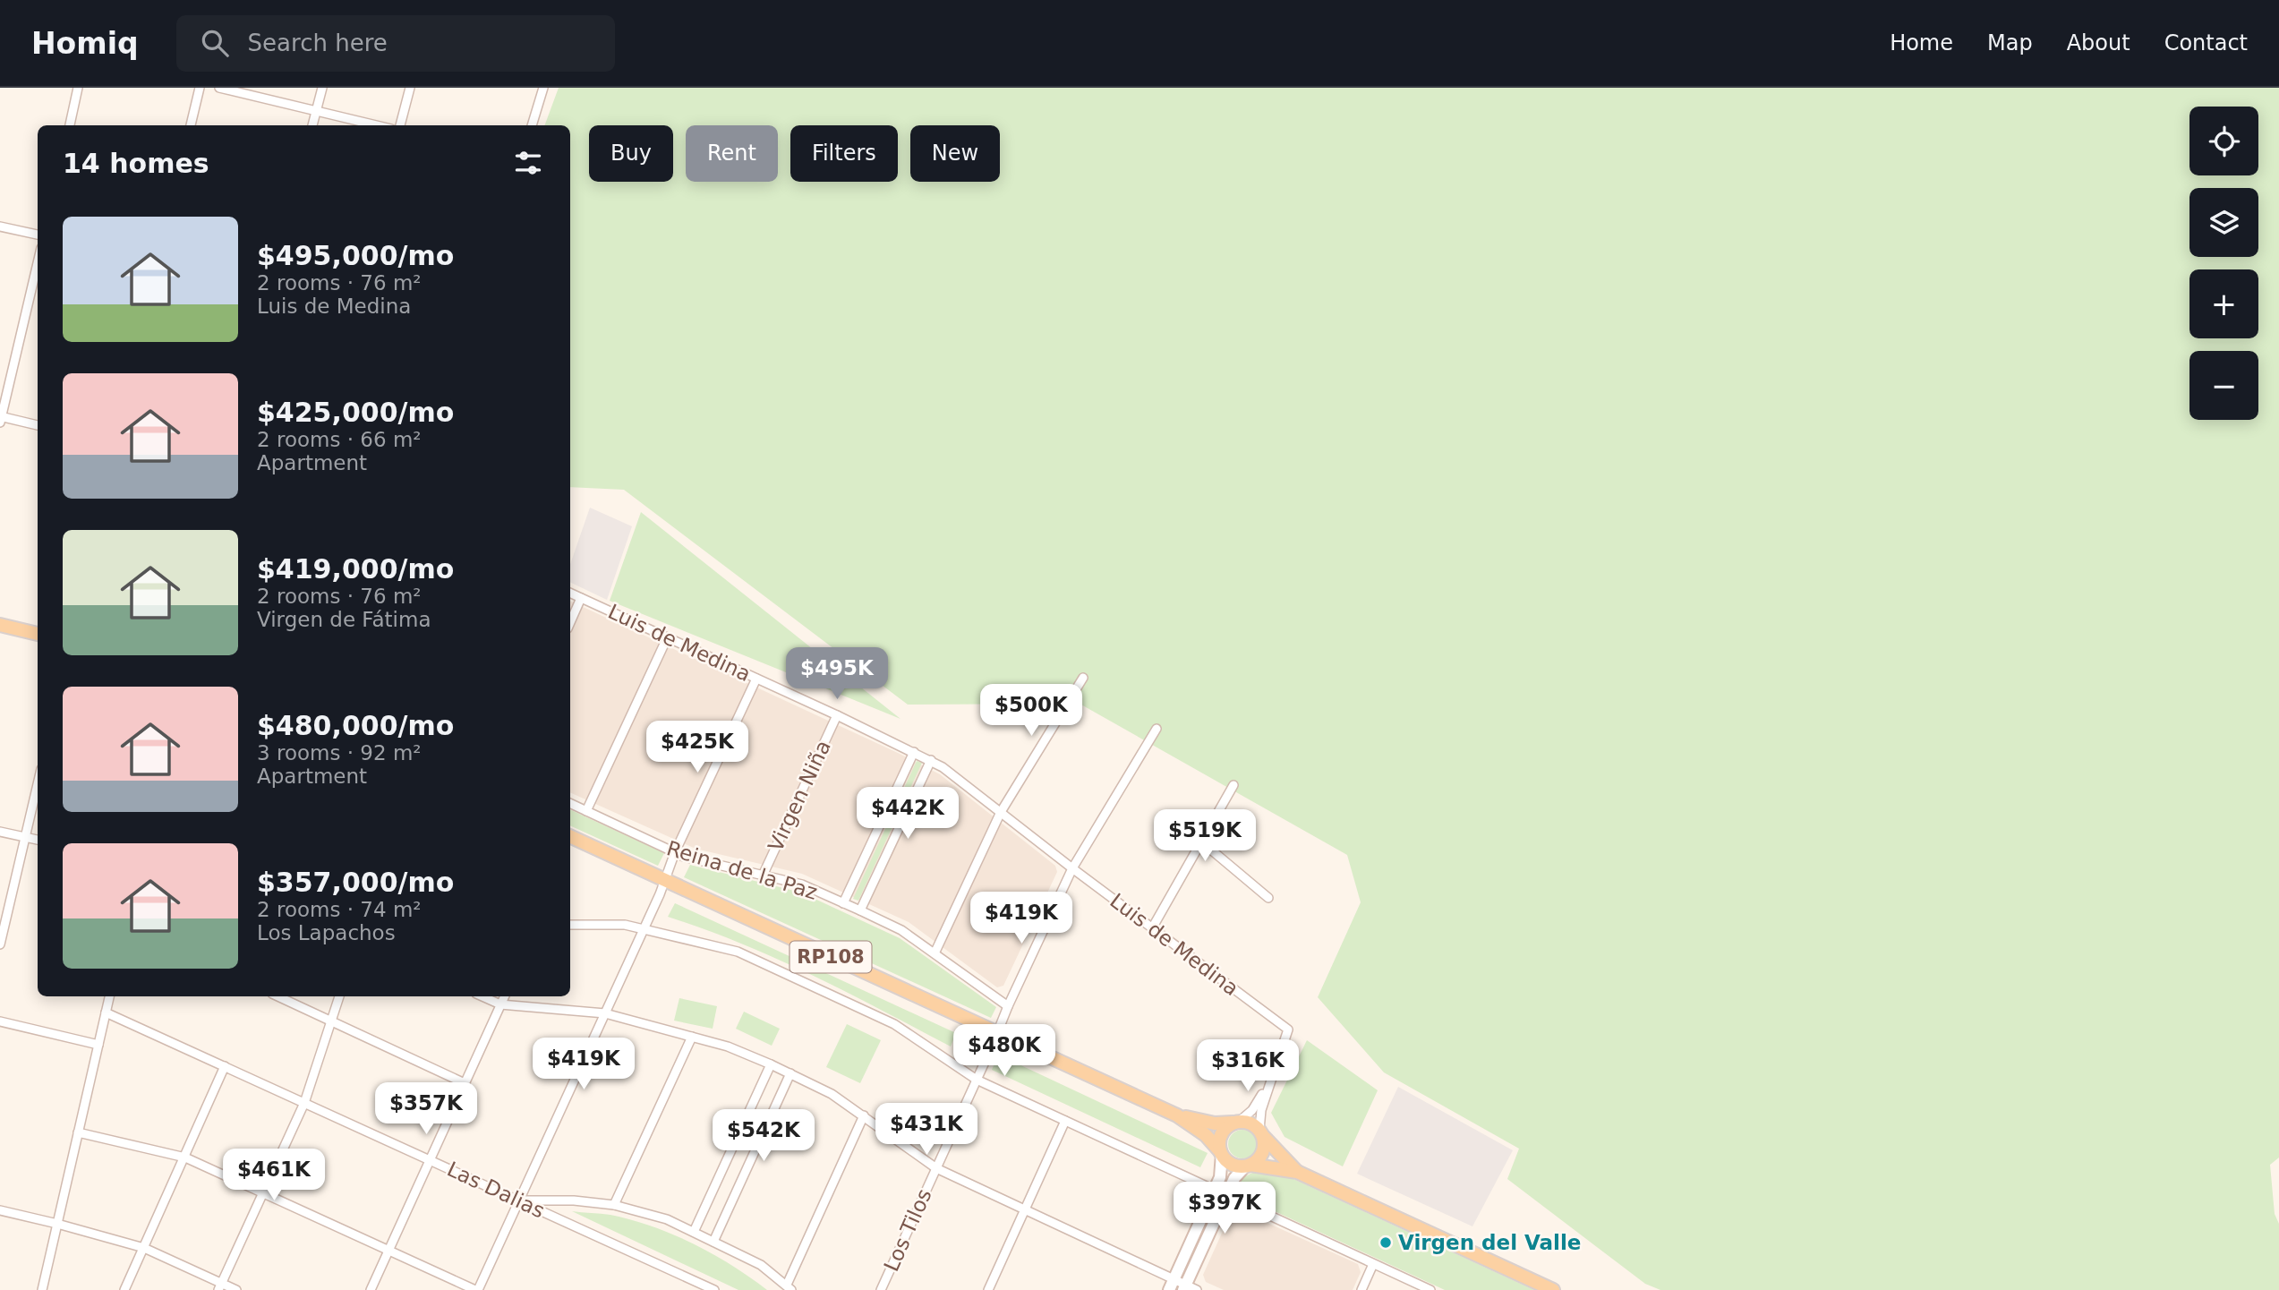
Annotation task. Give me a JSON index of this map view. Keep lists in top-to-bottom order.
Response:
{
  "streets": {
    "main road": ["RP108"],
    "street": [
      "Luis de Medina",
      "Virgen Niña",
      "Reina de la Paz",
      "Las Dalias",
      "Los Tilos"
    ]
  },
  "crossings": [
    ["Luis de Medina", "Virgen Niña"],
    ["Luis de Medina", "Los Tilos"],
    ["Virgen Niña", "Reina de la Paz"],
    ["Reina de la Paz", "Los Tilos"],
    ["RP108", "Los Tilos"]
  ],
  "places": ["Virgen del Valle"],
  "page": {
    "header": "Homiq",
    "search": "Search here",
    "nav": [
      "Home",
      "Map",
      "About",
      "Contact"
    ],
    "map_buttons": ["+", "−"],
    "chip": [
      "Buy",
      "Rent",
      "Filters",
      "New"
    ],
    "heading": "14 homes",
    "list": [
      {
        "name": "$495,000/mo",
        "note": "2 rooms · 76 m² · Luis de Medina"
      },
      {
        "name": "$425,000/mo",
        "note": "2 rooms · 66 m² · Apartment"
      },
      {
        "name": "$419,000/mo",
        "note": "2 rooms · 76 m² · Virgen de Fátima"
      },
      {
        "name": "$480,000/mo",
        "note": "3 rooms · 92 m² · Apartment"
      },
      {
        "name": "$357,000/mo",
        "note": "2 rooms · 74 m² · Los Lapachos"
      }
    ],
    "price": [
      "$495K",
      "$500K",
      "$425K",
      "$442K",
      "$519K",
      "$419K",
      "$480K",
      "$419K",
      "$316K",
      "$357K",
      "$431K",
      "$542K",
      "$461K",
      "$397K"
    ]
  }
}
